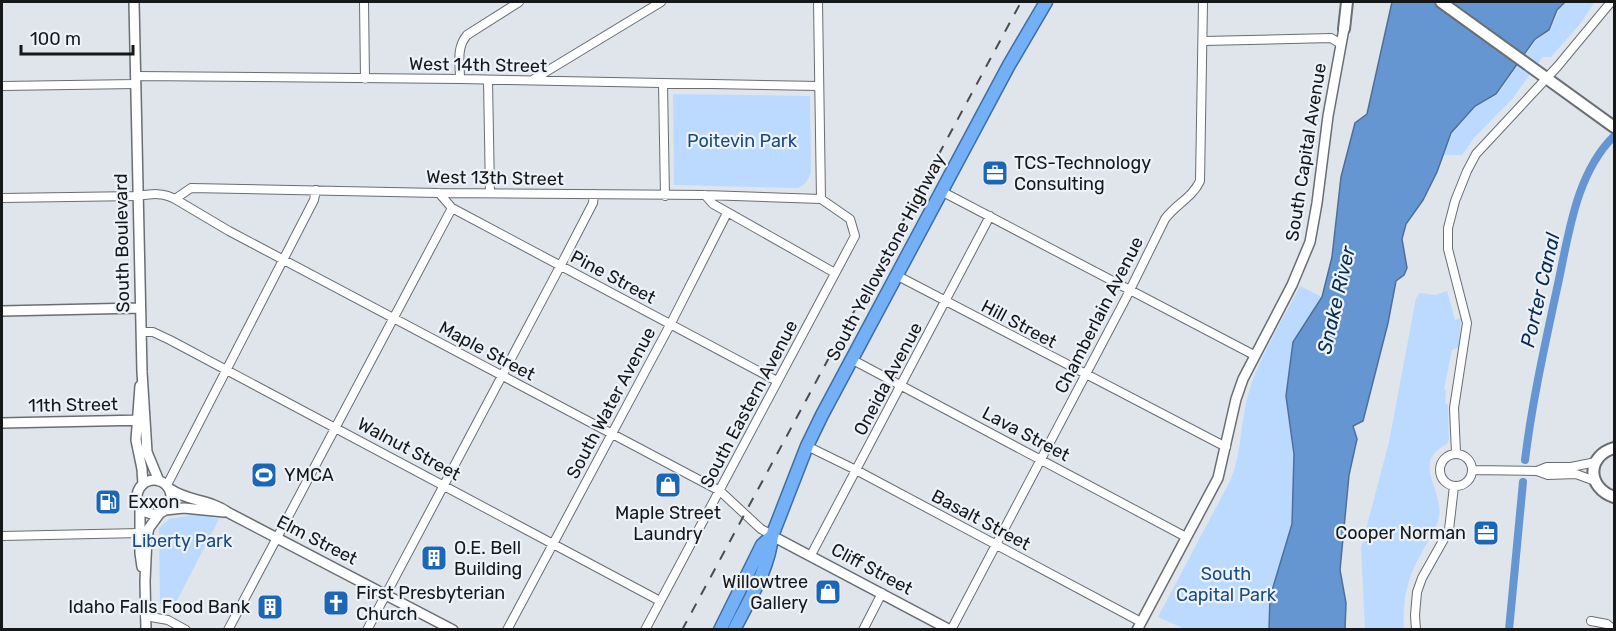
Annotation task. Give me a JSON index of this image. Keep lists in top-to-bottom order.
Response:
{
  "streets": {
    "highway": ["South Yellowstone Highway"],
    "street": [
      "West 14th Street",
      "South Capital Avenue",
      "West 13th Street",
      "South Boulevard",
      "Pine Street",
      "Chamberlain Avenue",
      "Hill Street",
      "Maple Street",
      "Oneida Avenue",
      "South Water Avenue",
      "South Eastern Avenue",
      "11th Street",
      "Lava Street",
      "Walnut Street",
      "Basalt Street",
      "Elm Street",
      "Cliff Street"
    ]
  },
  "crossings": [
    ["West 14th Street", "South Boulevard"],
    ["South Capital Avenue", "Hill Street"],
    ["South Capital Avenue", "Lava Street"],
    ["South Capital Avenue", "Basalt Street"],
    ["West 13th Street", "South Boulevard"],
    ["West 13th Street", "Pine Street"],
    ["West 13th Street", "Maple Street"],
    ["West 13th Street", "South Eastern Avenue"],
    ["South Boulevard", "11th Street"],
    ["South Boulevard", "Walnut Street"],
    ["South Boulevard", "Elm Street"],
    ["South Yellowstone Highway", "Hill Street"],
    ["South Yellowstone Highway", "Maple Street"],
    ["South Yellowstone Highway", "Lava Street"],
    ["South Yellowstone Highway", "Basalt Street"],
    ["South Yellowstone Highway", "Cliff Street"],
    ["Pine Street", "South Water Avenue"],
    ["Pine Street", "South Eastern Avenue"],
    ["Chamberlain Avenue", "Hill Street"],
    ["Chamberlain Avenue", "Lava Street"],
    ["Chamberlain Avenue", "Basalt Street"],
    ["Chamberlain Avenue", "Cliff Street"],
    ["Hill Street", "Oneida Avenue"],
    ["Maple Street", "South Water Avenue"],
    ["Maple Street", "South Eastern Avenue"],
    ["Maple Street", "Cliff Street"],
    ["Oneida Avenue", "Lava Street"],
    ["Oneida Avenue", "Basalt Street"],
    ["Oneida Avenue", "Cliff Street"],
    ["South Water Avenue", "Walnut Street"],
    ["South Eastern Avenue", "Walnut Street"]
  ],
  "water": ["Porter Canal", "Snake River"],
  "parks": ["Poitevin Park", "Liberty Park", "South Capital Park"],
  "places": {
    "office": ["TCS-Technology Consulting", "Cooper Norman"],
    "sports": ["YMCA"],
    "shop": ["Maple Street Laundry", "Willowtree Gallery"],
    "fuel station": ["Exxon"],
    "building": ["O.E. Bell Building", "Idaho Falls Food Bank"],
    "church": ["First Presbyterian Church"]
  },
  "scale_bar": "100 m"
}
